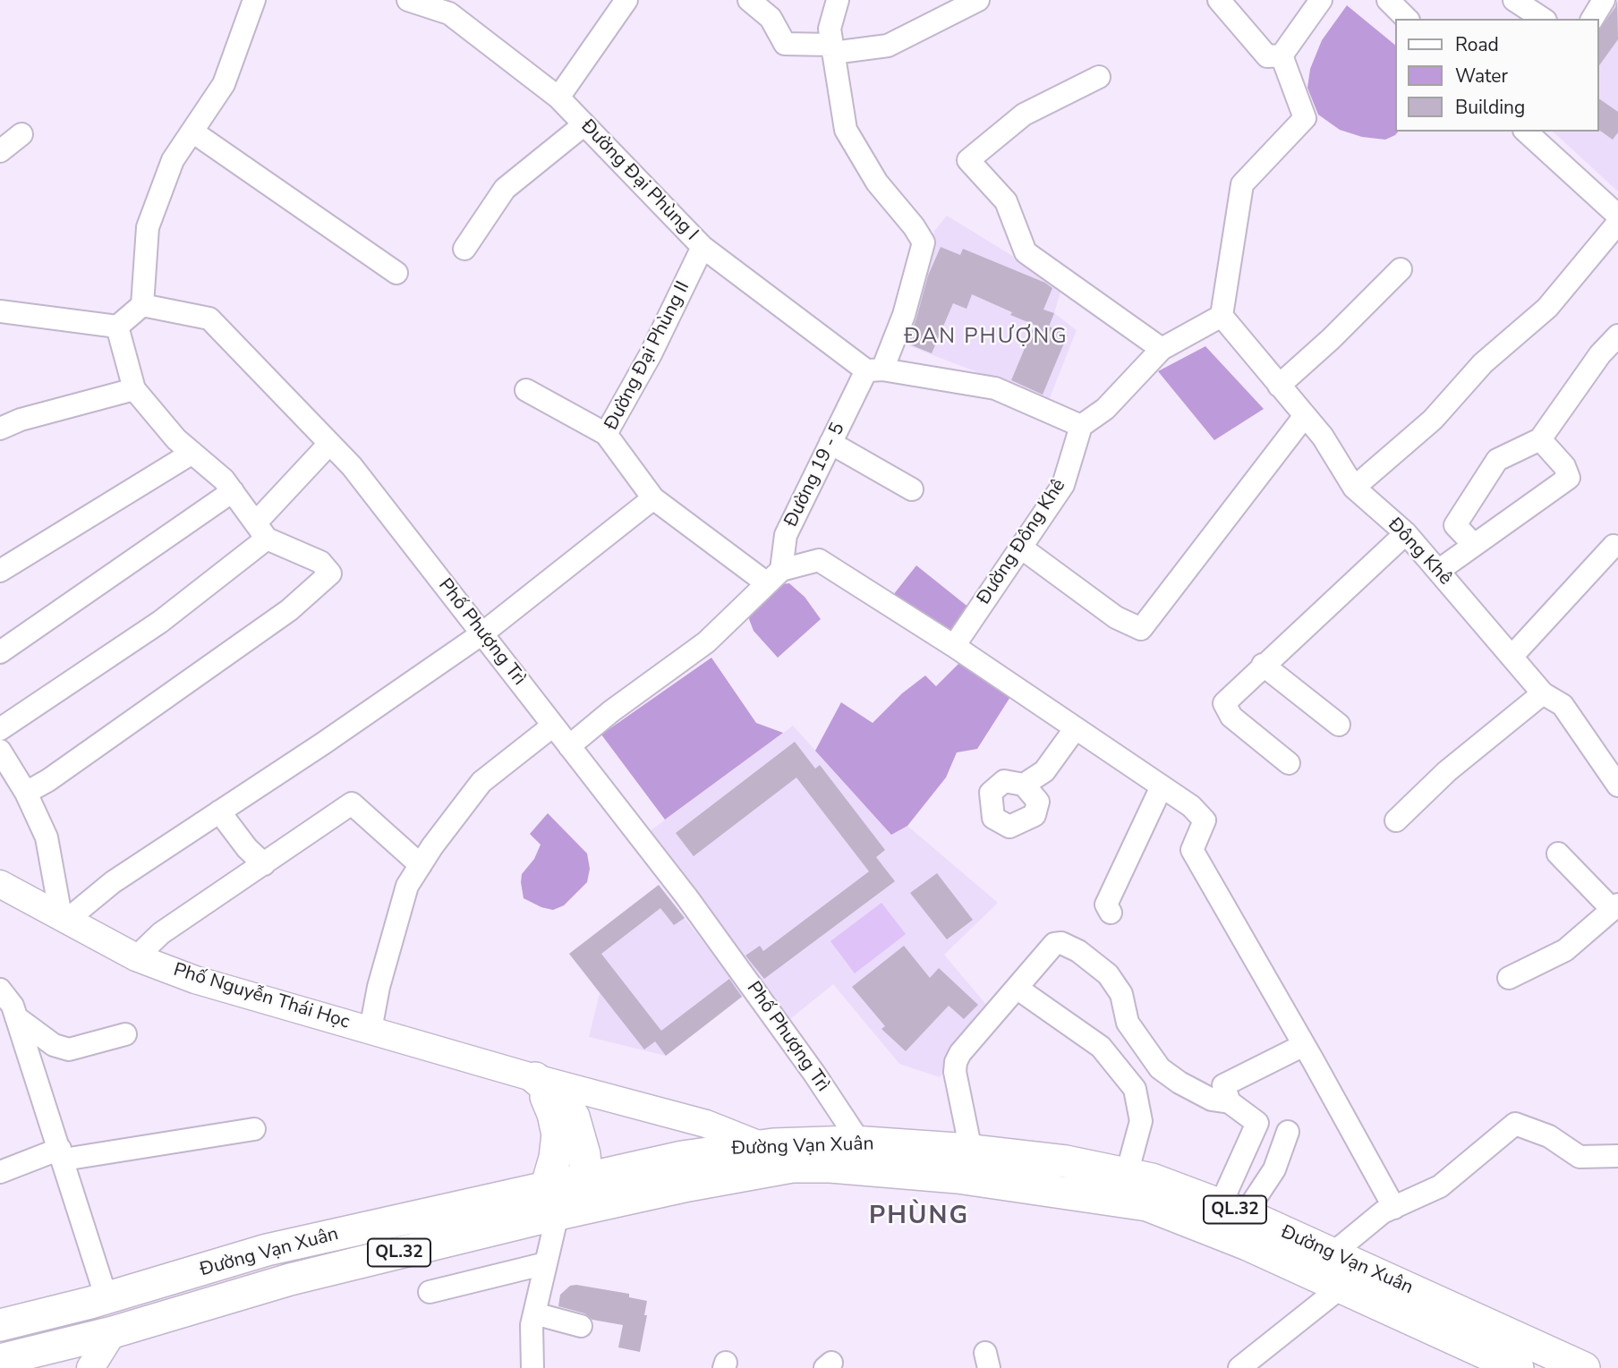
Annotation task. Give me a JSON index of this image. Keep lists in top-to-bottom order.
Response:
{
  "streets": {
    "highway": ["Đường Vạn Xuân", "QL.32"],
    "main road": ["Phố Nguyễn Thái Học"],
    "street": [
      "Đường Đại Phùng I",
      "Đường Đại Phùng II",
      "Đường 19 - 5",
      "Đường Đông Khê",
      "Đông Khê",
      "Phố Phượng Trì"
    ]
  },
  "crossings": [
    ["Đường Đại Phùng I", "Đường Đại Phùng II"],
    ["Đường Đại Phùng I", "Đường 19 - 5"],
    ["Đường Đại Phùng II", "Đường 19 - 5"],
    ["Phố Phượng Trì", "Đường Vạn Xuân"],
    ["Phố Nguyễn Thái Học", "Đường Vạn Xuân"]
  ],
  "districts": ["ĐAN PHƯỢNG", "PHÙNG"],
  "legend": ["Road", "Water", "Building"]
}
